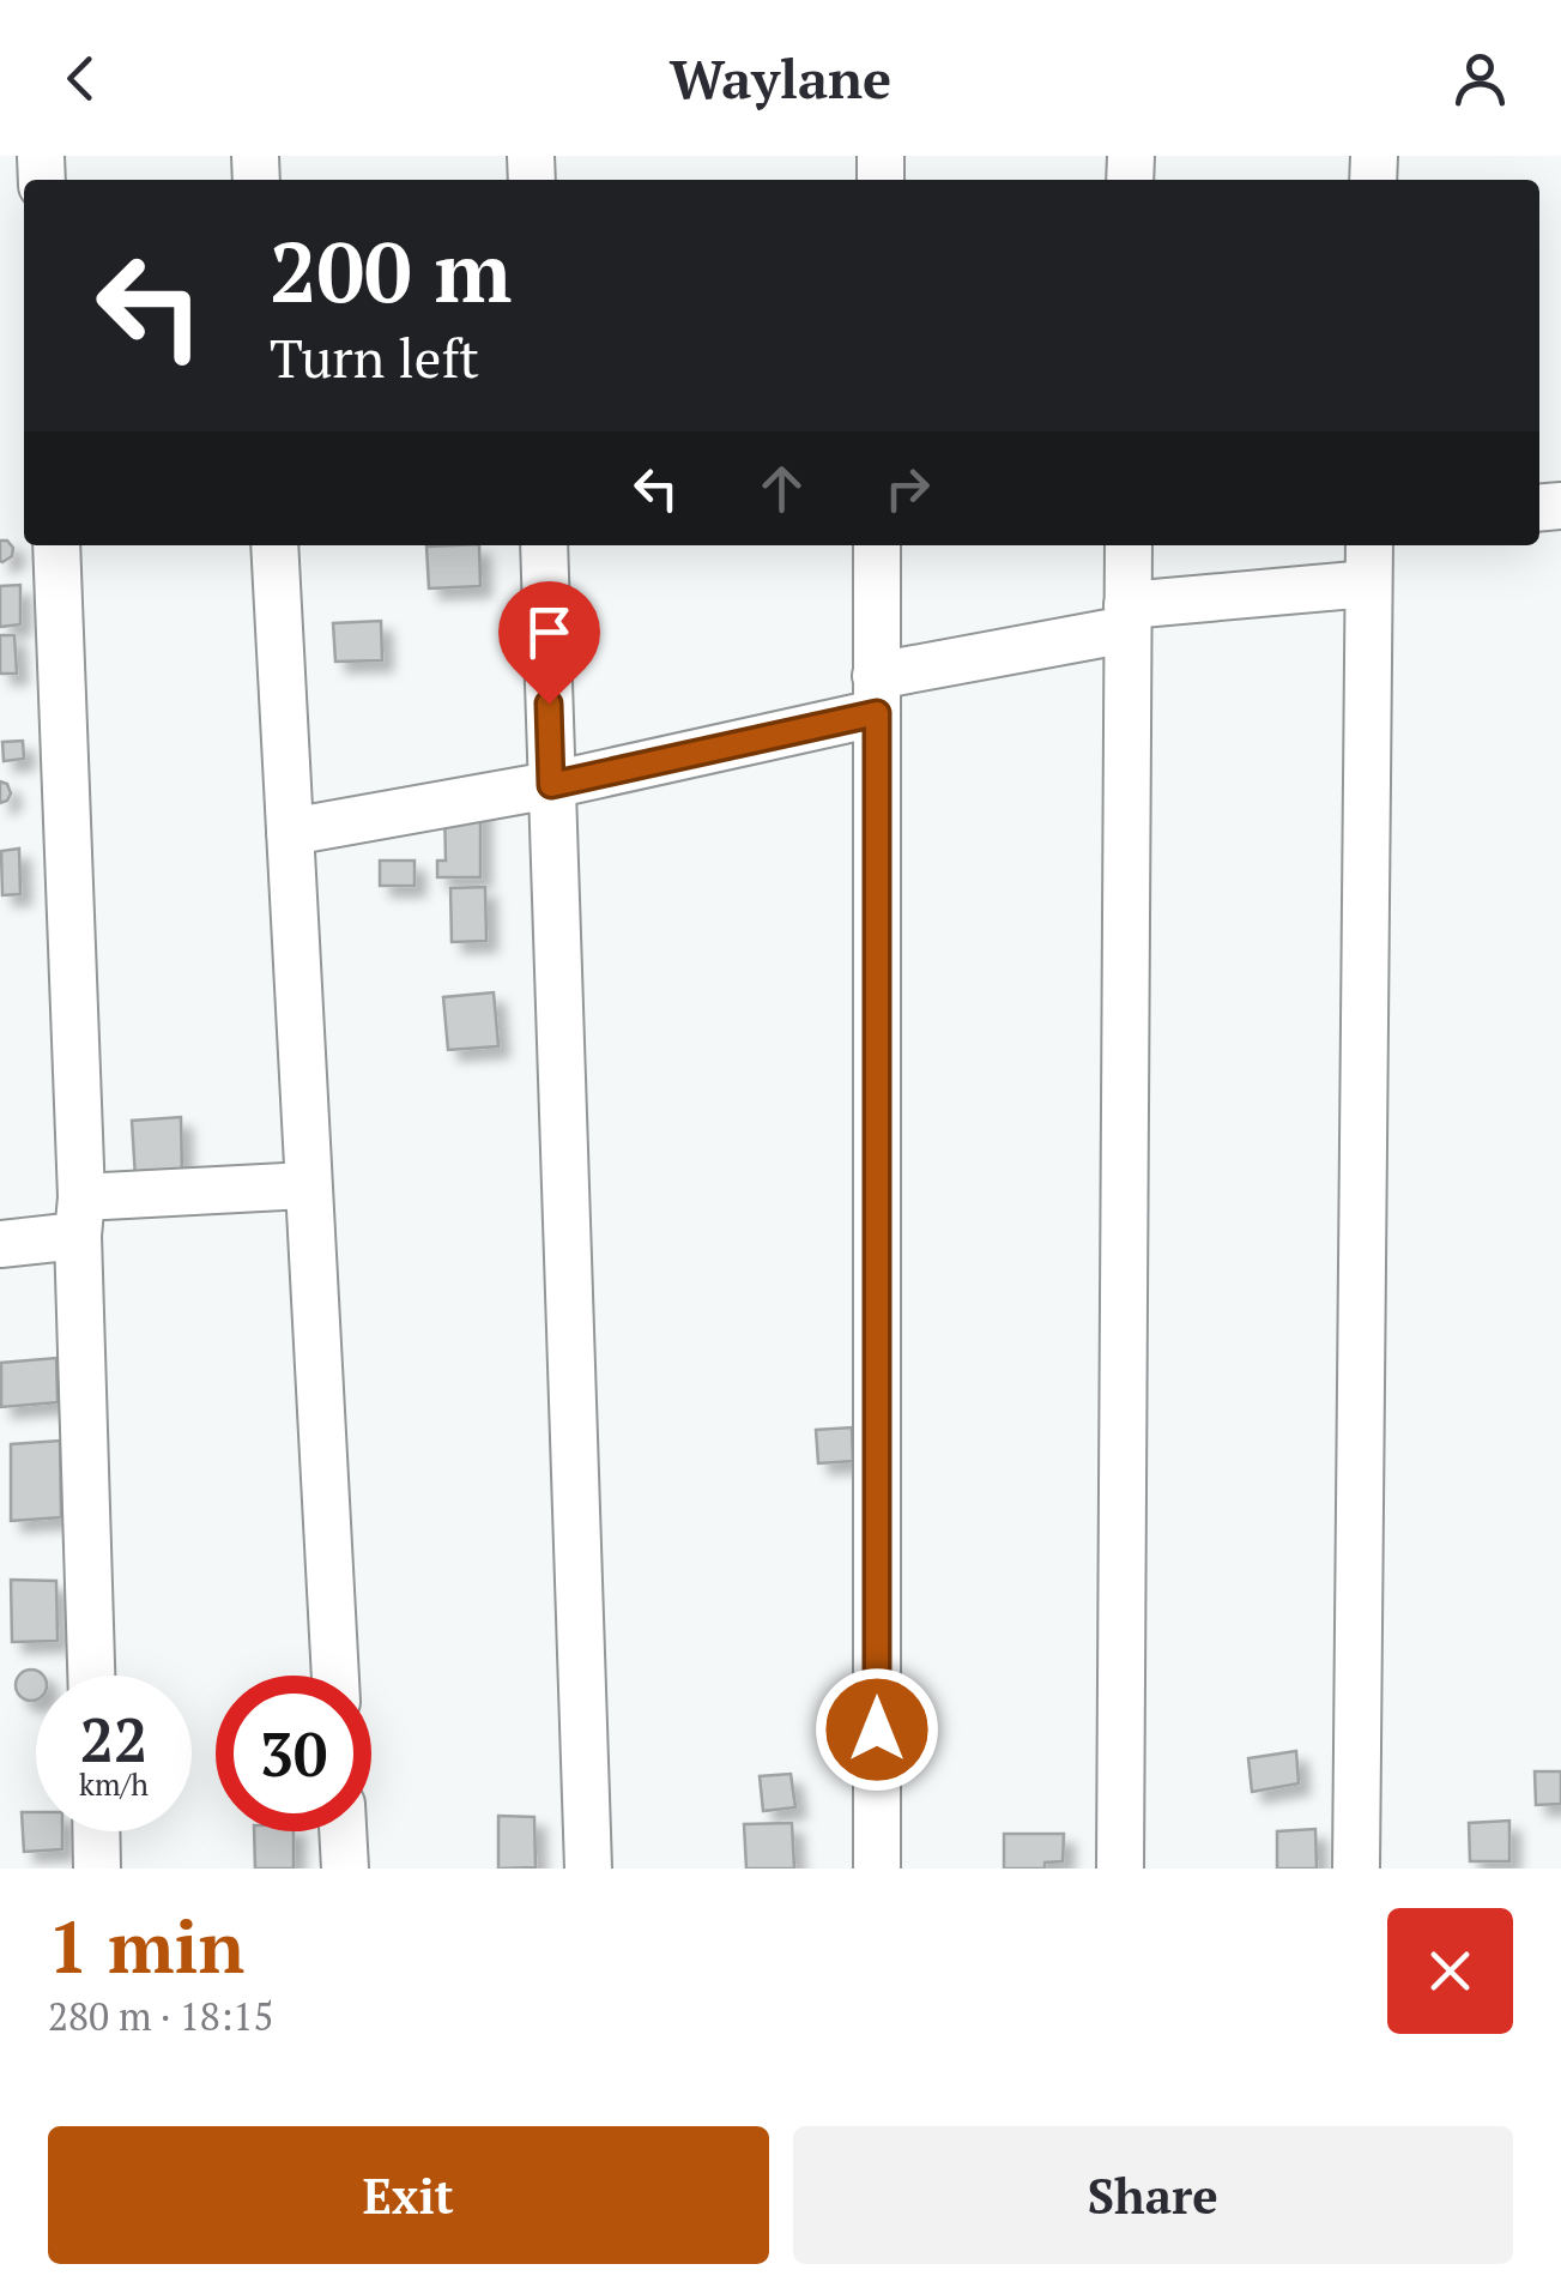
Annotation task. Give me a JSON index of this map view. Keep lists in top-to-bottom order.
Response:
{
  "page": {
    "header": "Waylane",
    "turn": ["200 m", "Turn left"],
    "speed": "22 km/h",
    "limit": "30",
    "heading": ["1 min", "280 m · 18:15"],
    "buttons": ["Exit", "Share"]
  }
}
